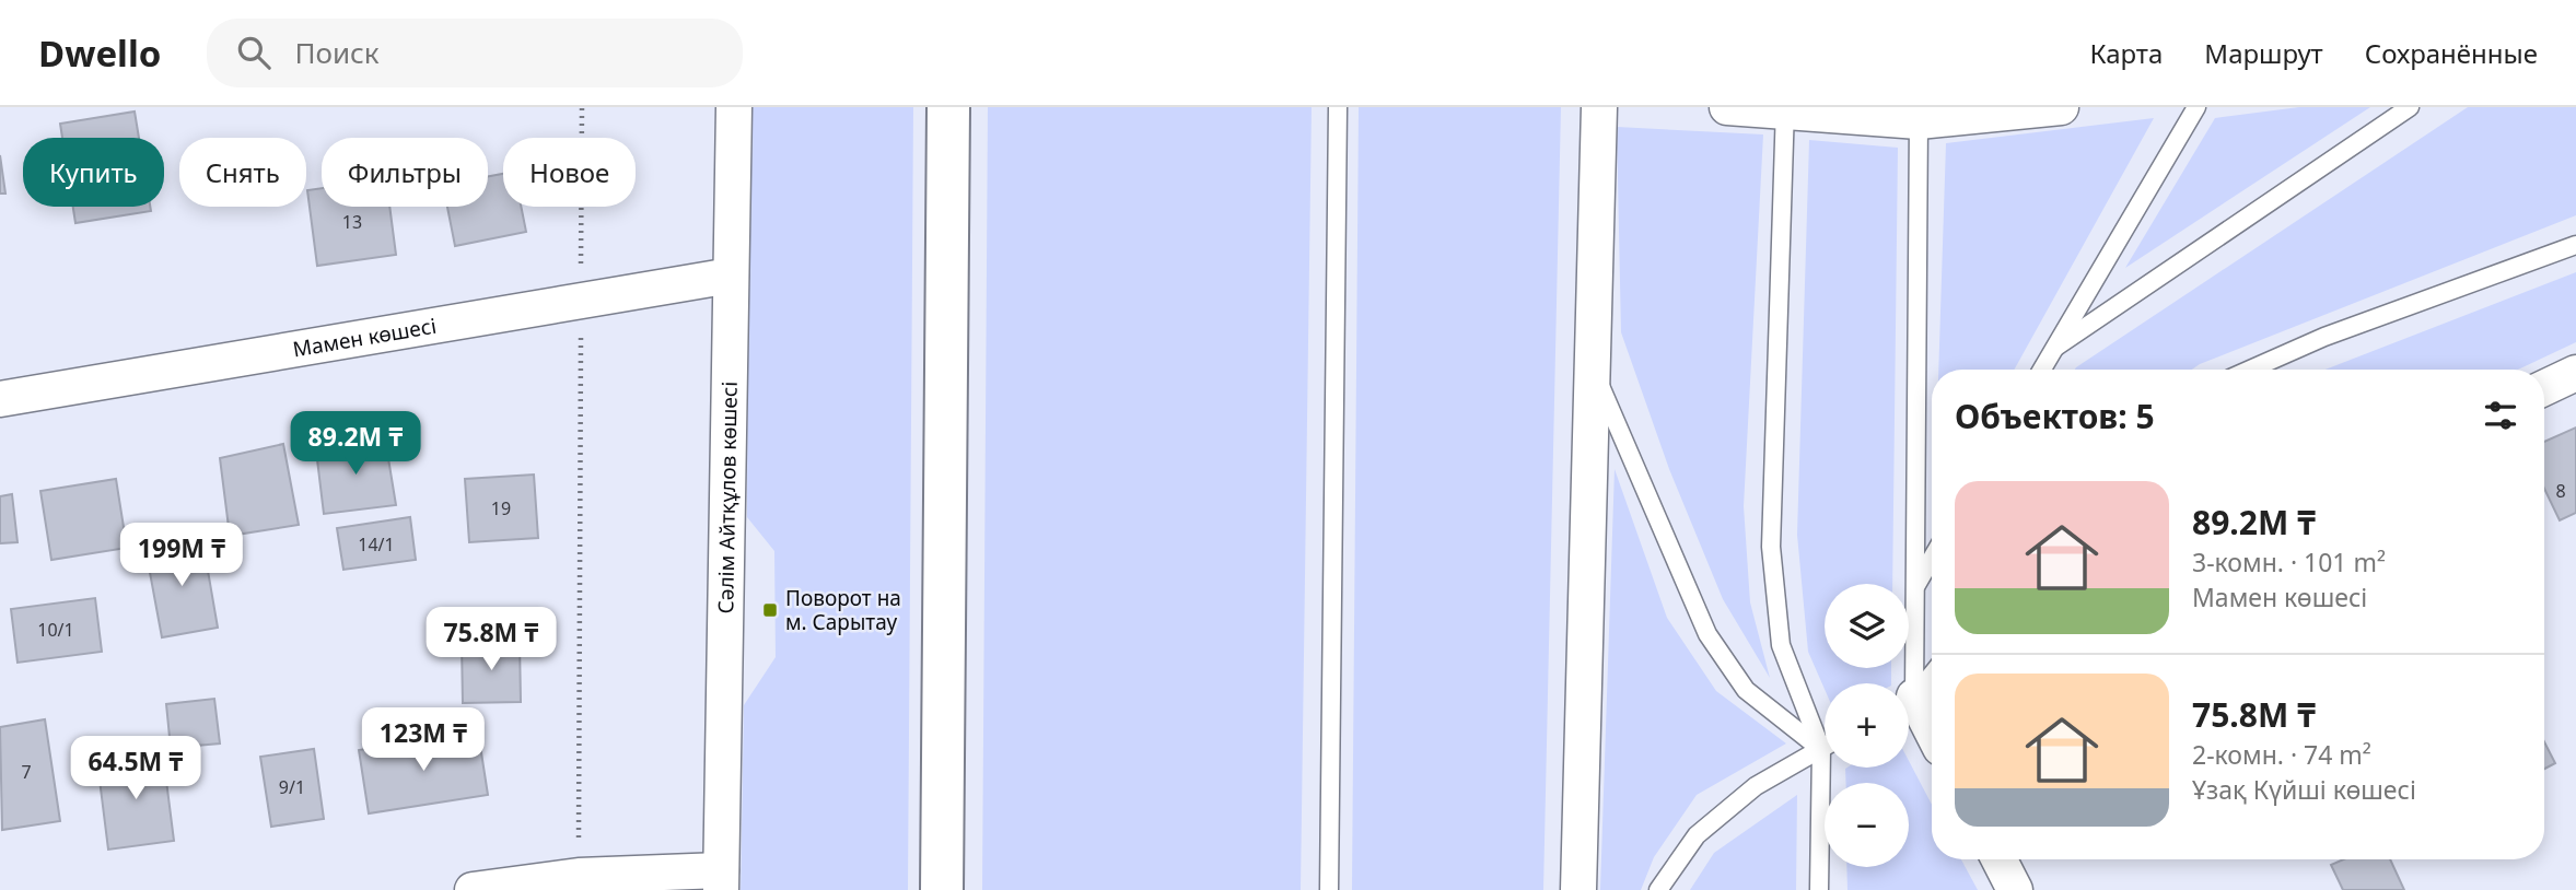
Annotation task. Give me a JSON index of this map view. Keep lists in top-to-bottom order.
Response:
{
  "streets": {
    "street": ["Мамен көшесі", "Сәлім Айтқұлов көшесі"]
  },
  "crossings": [
    ["Мамен көшесі", "Сәлім Айтқұлов көшесі"]
  ],
  "places": {
    "transit": ["Поворот на м. Сарытау"]
  },
  "house_numbers": [
    "13",
    "8",
    "19",
    "14/1",
    "10/1",
    "7",
    "9/1"
  ],
  "page": {
    "header": "Dwello",
    "search": "Поиск",
    "nav": ["Карта", "Маршрут", "Сохранённые"],
    "chip": [
      "Купить",
      "Снять",
      "Фильтры",
      "Новое"
    ],
    "heading": "Объектов: 5",
    "price": [
      "89.2M ₸",
      "199M ₸",
      "75.8M ₸",
      "123M ₸",
      "64.5M ₸"
    ],
    "list": [
      {
        "name": "89.2M ₸",
        "note": "3-комн. · 101 m² · Мамен көшесі"
      },
      {
        "name": "75.8M ₸",
        "note": "2-комн. · 74 m² · Ұзақ Күйші көшесі"
      }
    ],
    "map_buttons": ["+", "−"]
  }
}
